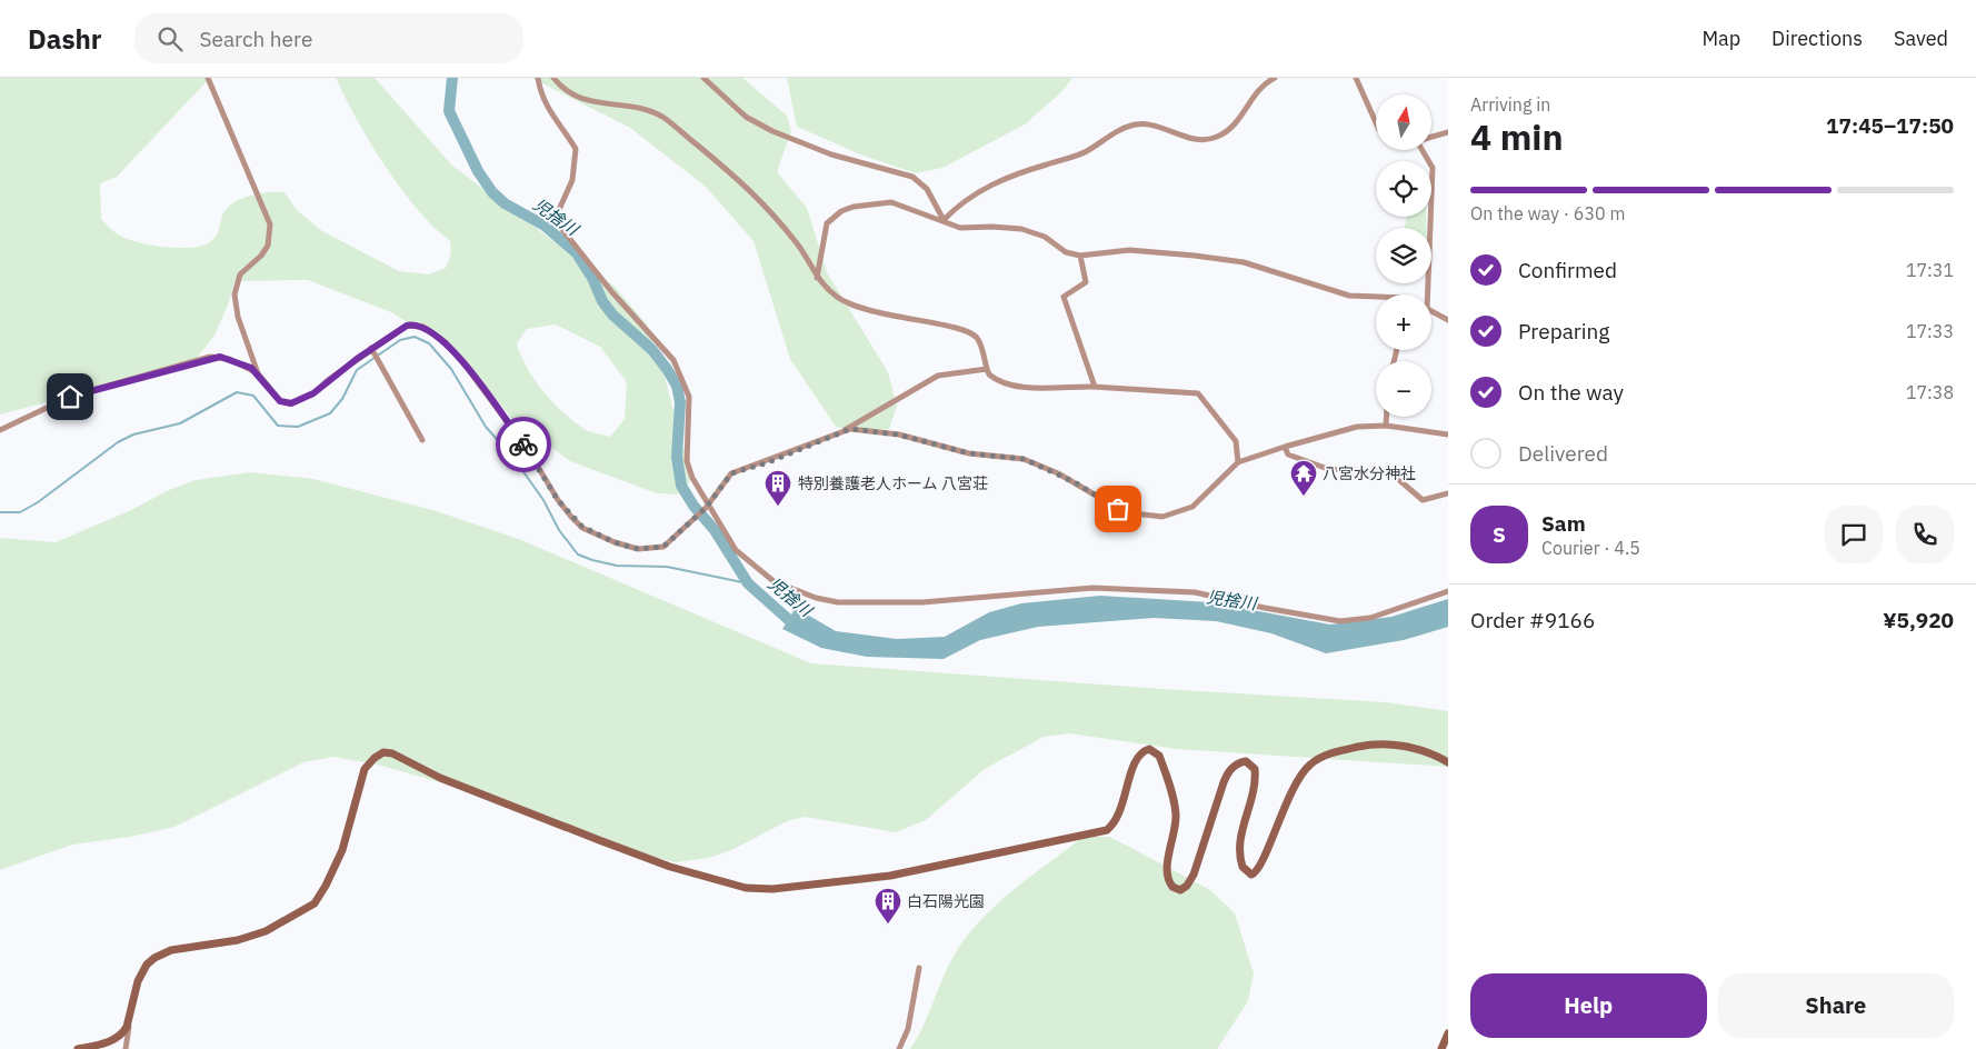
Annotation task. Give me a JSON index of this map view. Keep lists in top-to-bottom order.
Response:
{
  "water": ["児捨川"],
  "places": {
    "temple": ["八宮水分神社"],
    "building": ["特別養護老人ホーム 八宮荘", "白石陽光園"]
  },
  "north": "top",
  "page": {
    "header": "Dashr",
    "search": "Search here",
    "nav": ["Map", "Directions", "Saved"],
    "heading": ["4 min", "Arriving in", "17:45–17:50"],
    "panel": [
      "Sam",
      "Courier · 4.5",
      "Order #9166",
      "¥5,920"
    ],
    "map_buttons": ["+", "−"],
    "bar": "On the way · 630 m",
    "list": [
      ["Confirmed", "17:31"],
      ["Preparing", "17:33"],
      ["On the way", "17:38"],
      "Delivered"
    ],
    "round": "S",
    "buttons": ["Help", "Share"]
  }
}
